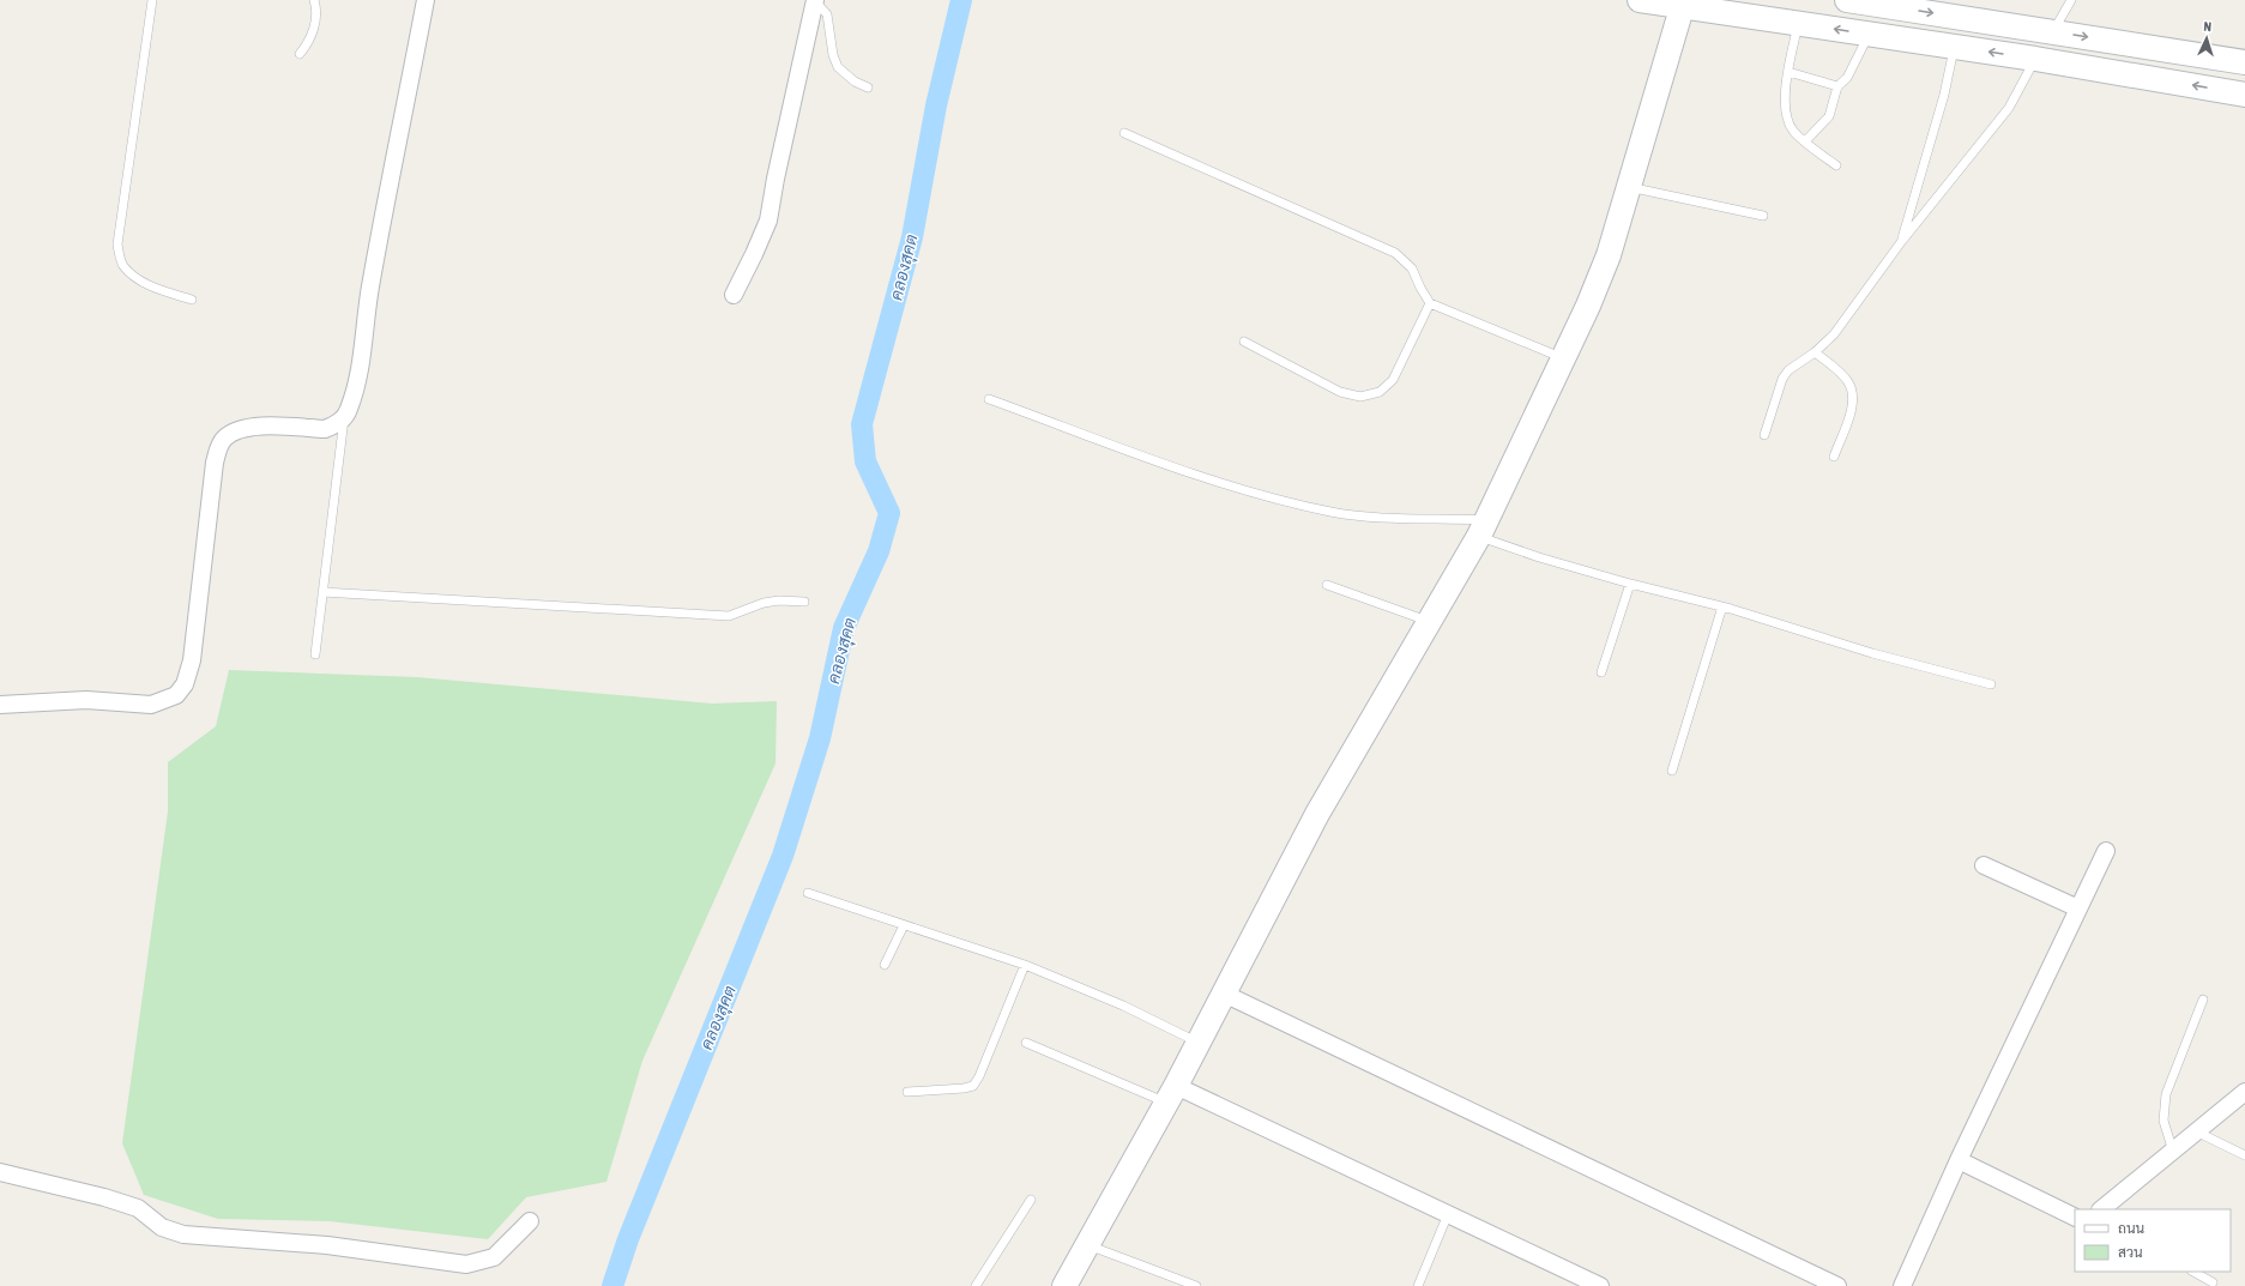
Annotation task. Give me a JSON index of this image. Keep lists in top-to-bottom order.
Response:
{
  "water": ["คลองสุคต"],
  "legend": ["ถนน", "สวน"],
  "north": "top"
}
